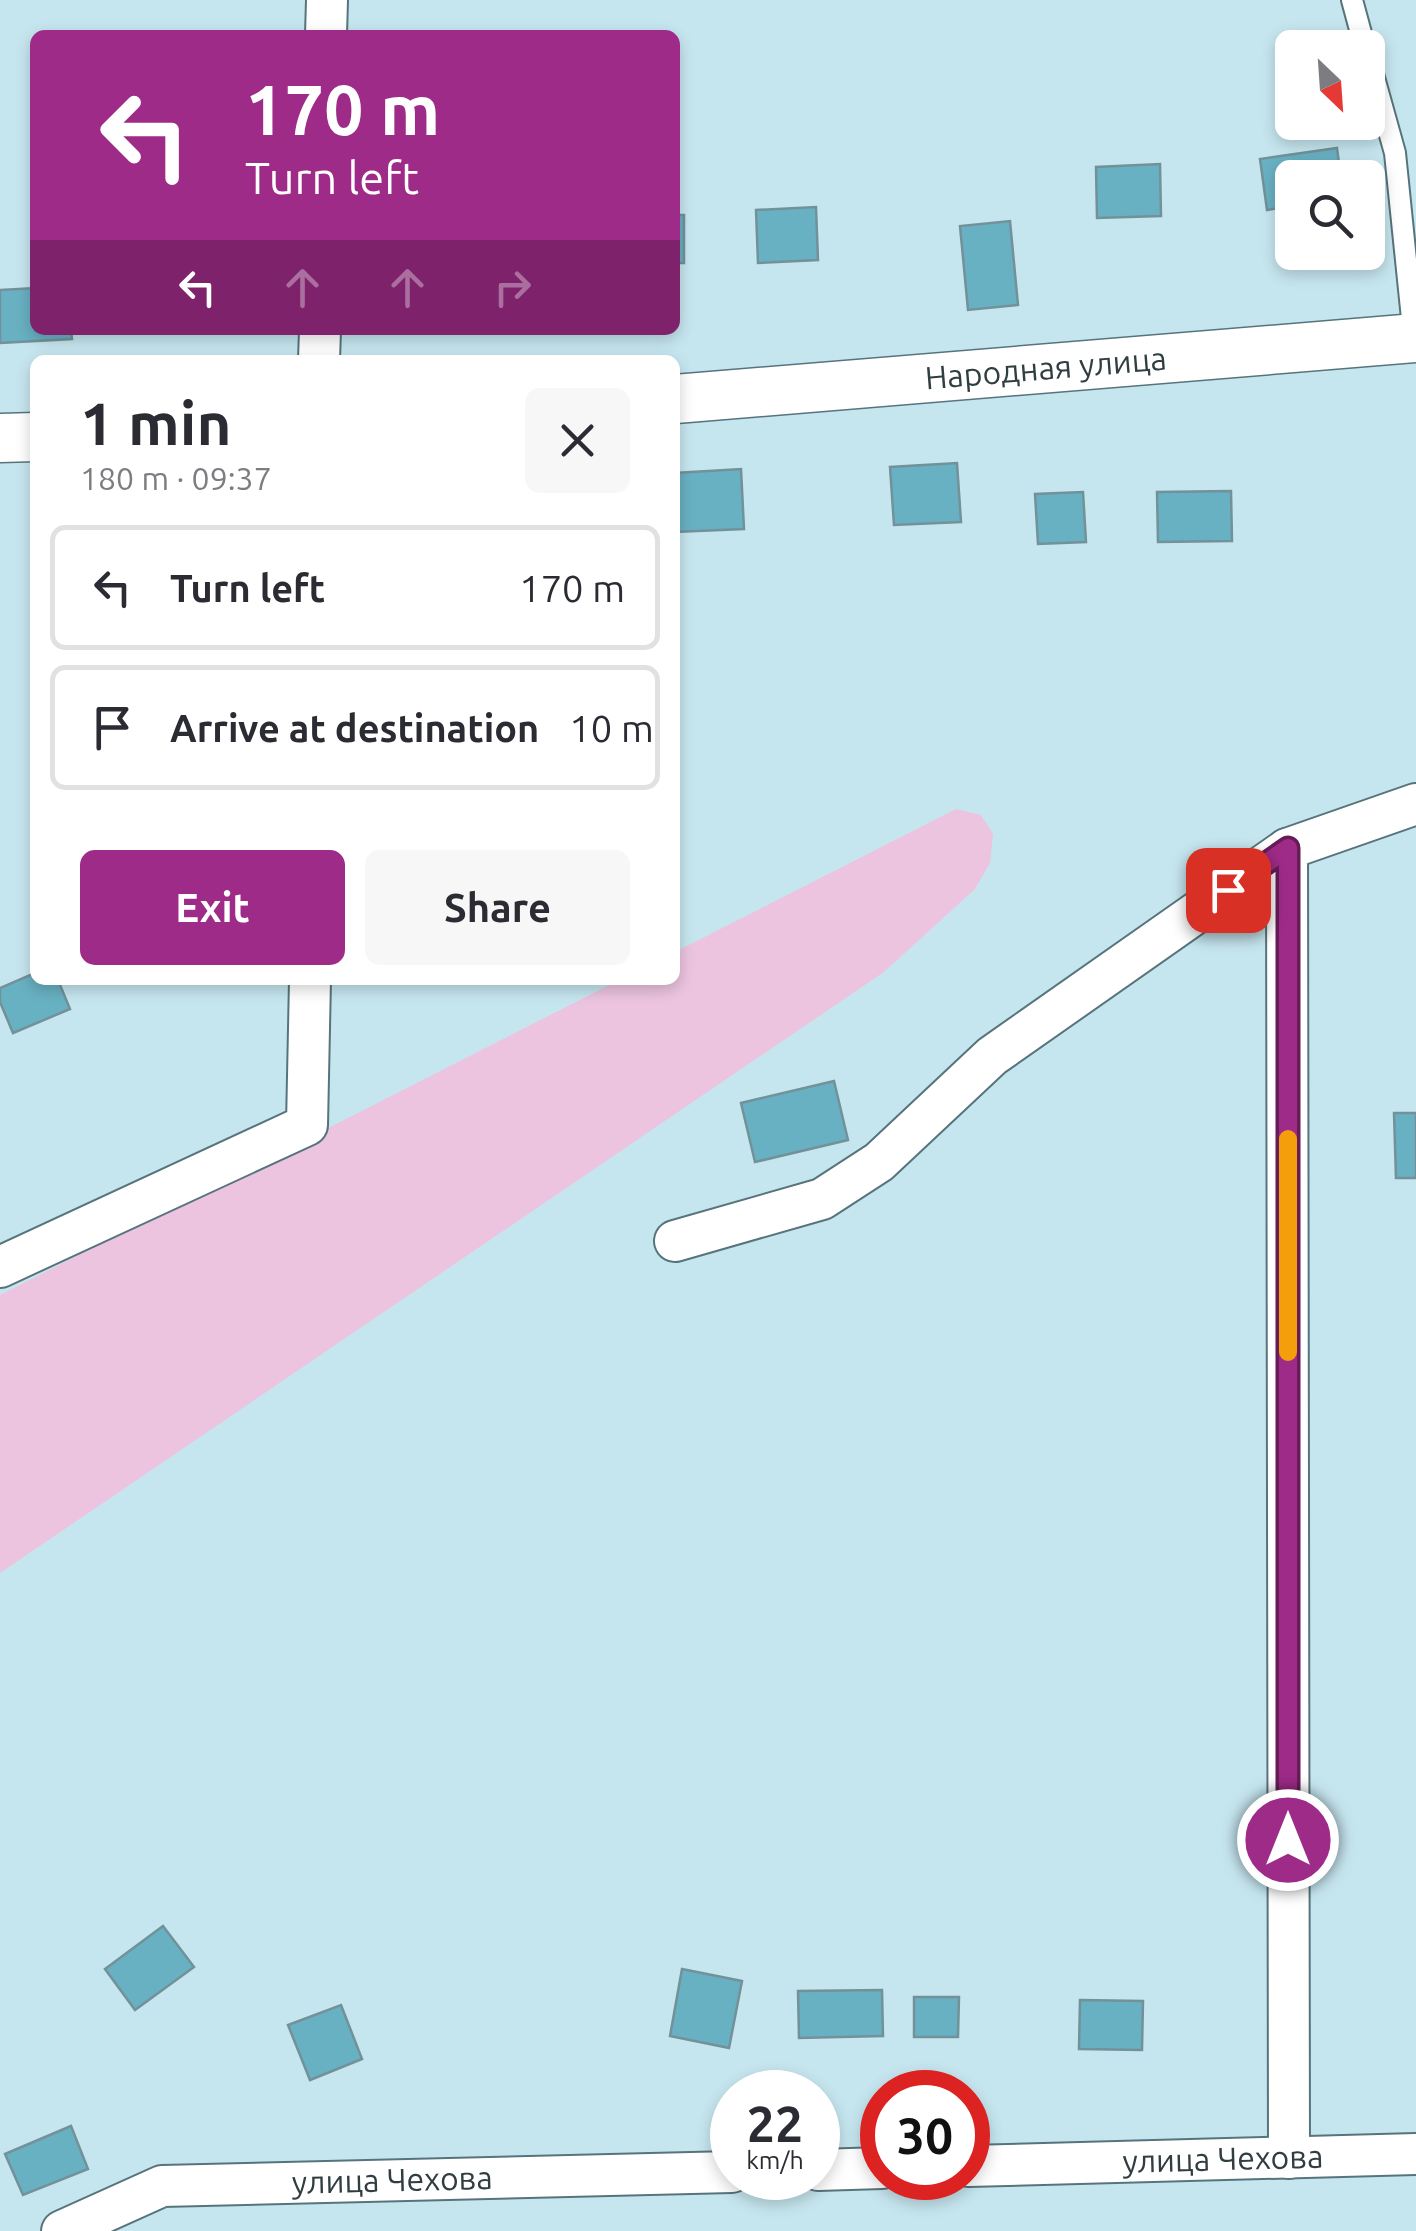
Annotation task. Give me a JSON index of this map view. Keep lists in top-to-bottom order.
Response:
{
  "streets": {
    "street": ["Народная улица", "улица Чехова"]
  },
  "north": "bottom right",
  "page": {
    "turn": ["170 m", "Turn left"],
    "heading": ["1 min", "180 m · 09:37"],
    "list": [
      {
        "name": "Turn left",
        "value": "170 m"
      },
      {
        "name": "Arrive at destination",
        "value": "10 m"
      }
    ],
    "buttons": ["Exit", "Share"],
    "speed": "22 km/h",
    "limit": "30"
  }
}
